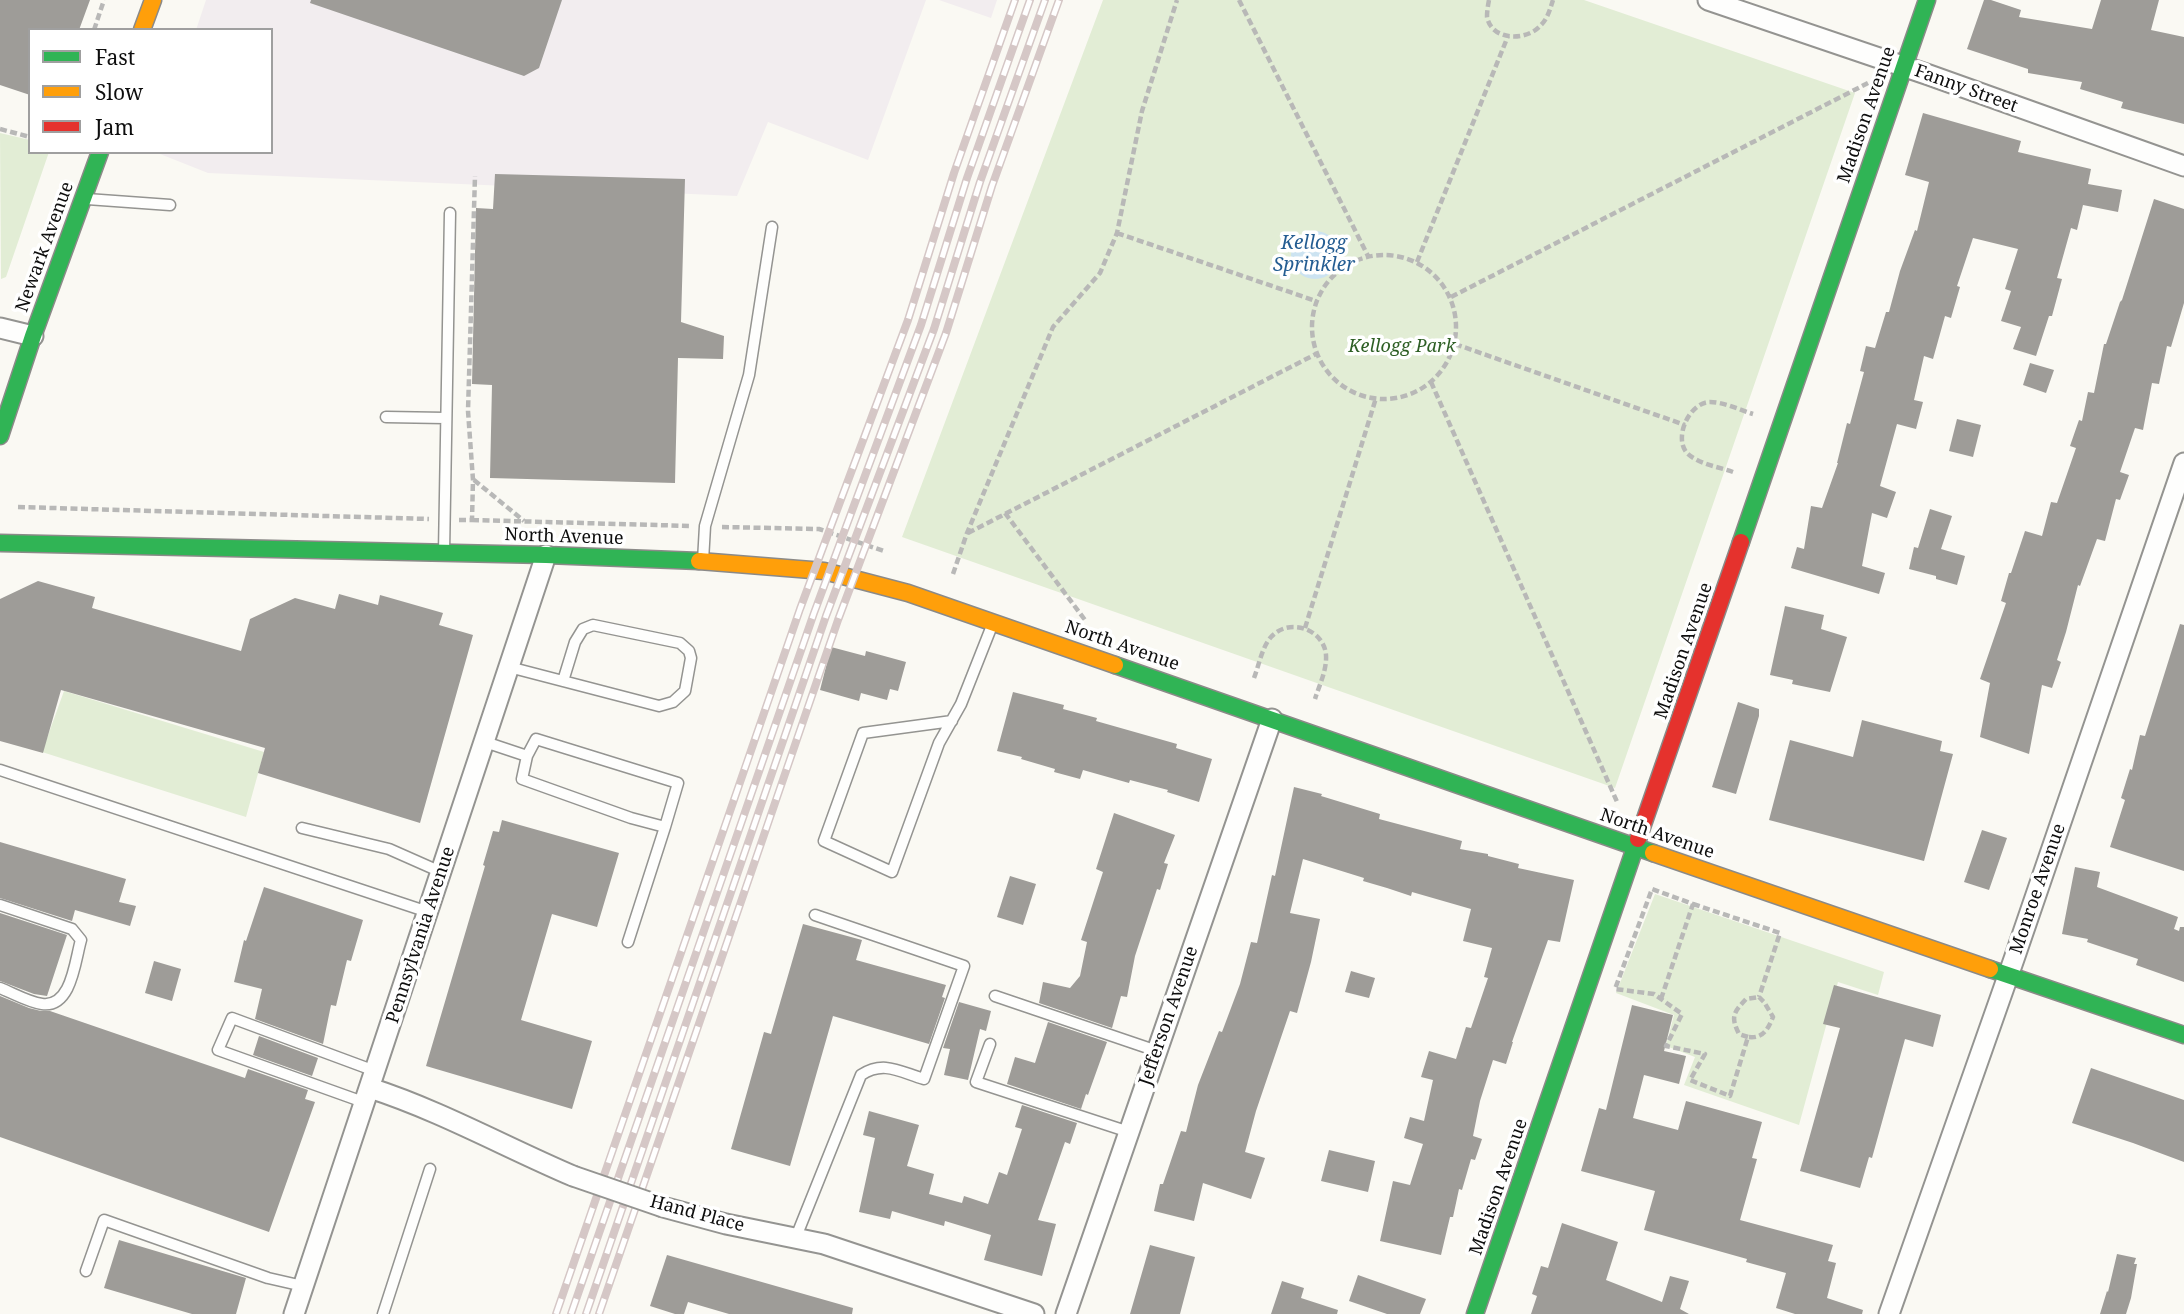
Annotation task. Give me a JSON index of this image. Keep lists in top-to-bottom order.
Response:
{
  "streets": {
    "main road": ["Madison Avenue", "Newark Avenue", "North Avenue"],
    "street": [
      "Fanny Street",
      "Monroe Avenue",
      "Pennsylvania Avenue",
      "Jefferson Avenue",
      "Hand Place"
    ]
  },
  "crossings": [
    ["Fanny Street", "Madison Avenue"],
    ["Madison Avenue", "North Avenue"],
    ["North Avenue", "Monroe Avenue"],
    ["North Avenue", "Pennsylvania Avenue"],
    ["North Avenue", "Jefferson Avenue"],
    ["Pennsylvania Avenue", "Hand Place"]
  ],
  "water": ["Kellogg Sprinkler"],
  "parks": ["Kellogg Park"],
  "legend": ["Fast", "Slow", "Jam"]
}
